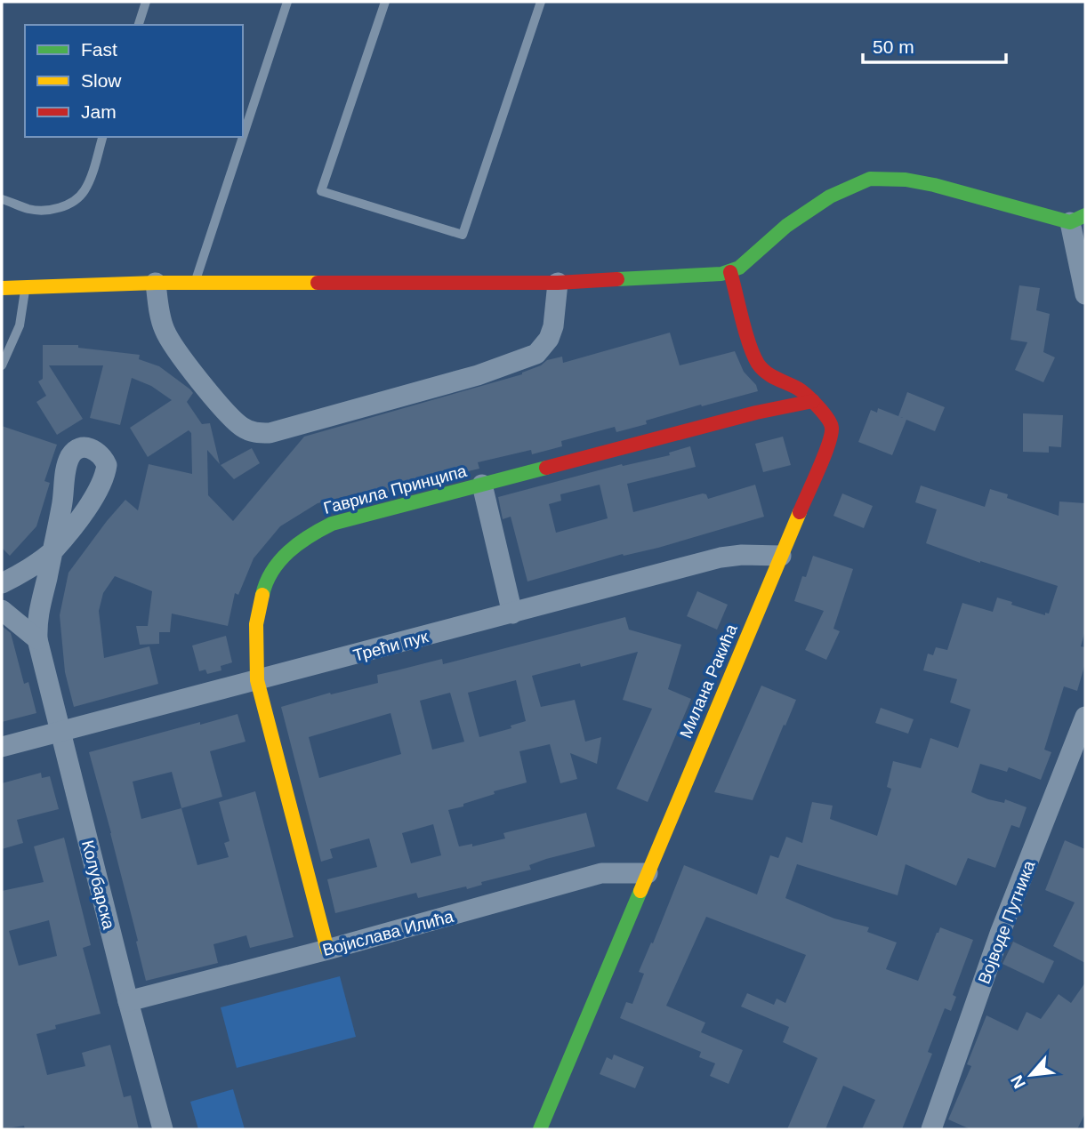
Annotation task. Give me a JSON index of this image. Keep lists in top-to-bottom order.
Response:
{
  "streets": {
    "street": [
      "Гаврила Принципа",
      "Трећи пук",
      "Милана Ракића",
      "Колубарска",
      "Војводе Путника",
      "Војислава Илића"
    ]
  },
  "crossings": [
    ["Гаврила Принципа", "Трећи пук"],
    ["Гаврила Принципа", "Милана Ракића"],
    ["Гаврила Принципа", "Војислава Илића"],
    ["Трећи пук", "Милана Ракића"],
    ["Трећи пук", "Колубарска"],
    ["Милана Ракића", "Војислава Илића"],
    ["Колубарска", "Војислава Илића"]
  ],
  "legend": ["Fast", "Slow", "Jam"],
  "scale_bar": "50 m",
  "north": "bottom left"
}
